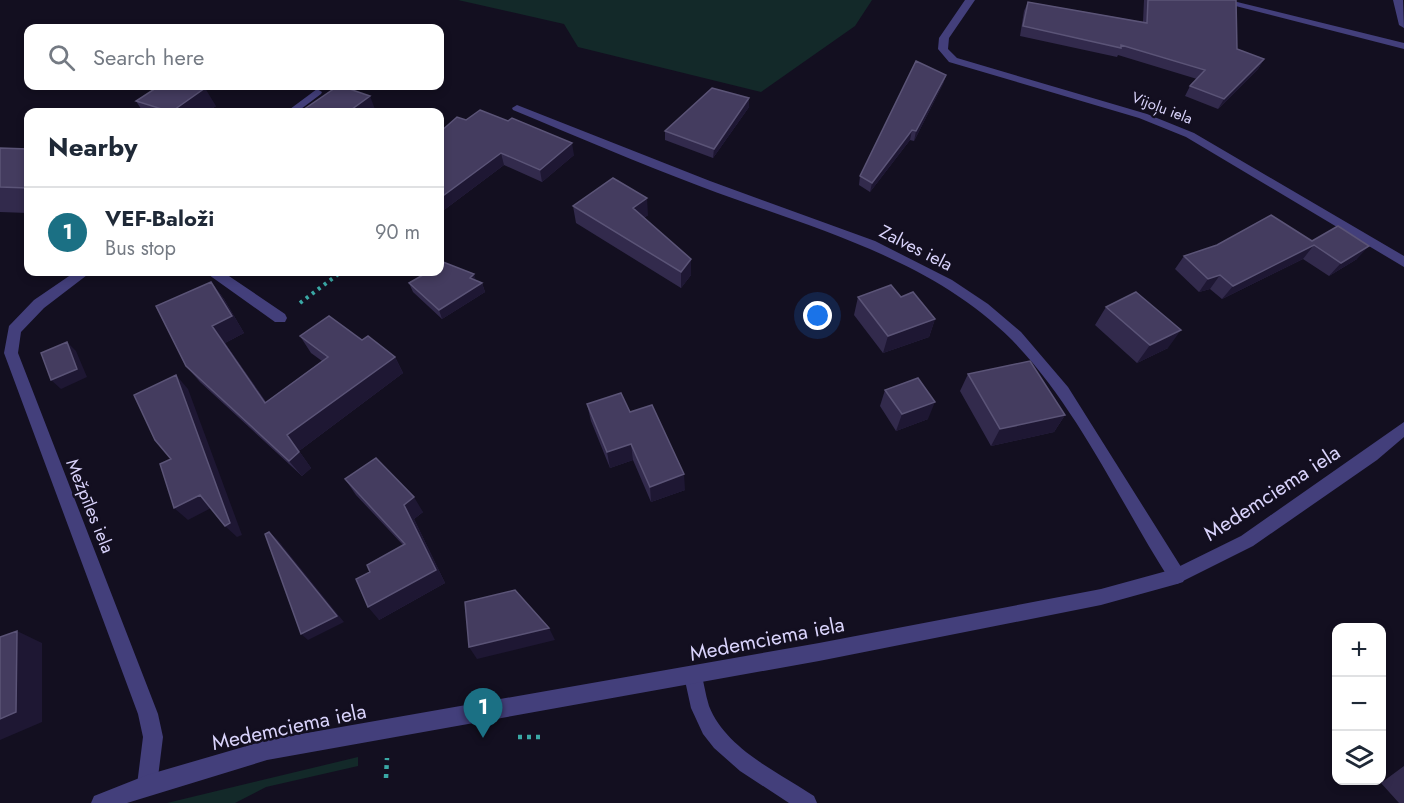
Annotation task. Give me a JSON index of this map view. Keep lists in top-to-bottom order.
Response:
{
  "streets": {
    "street": [
      "Vijoļu iela",
      "Zalves iela",
      "Medemciema iela",
      "Mežpīles iela"
    ]
  },
  "crossings": [
    ["Zalves iela", "Medemciema iela"],
    ["Medemciema iela", "Mežpīles iela"]
  ],
  "page": {
    "search": "Search here",
    "heading": "Nearby",
    "list": [
      {
        "mark": "1",
        "name": "VEF-Baloži",
        "note": "Bus stop",
        "value": "90 m"
      }
    ],
    "map_buttons": ["+", "−"],
    "pins": "1"
  }
}
